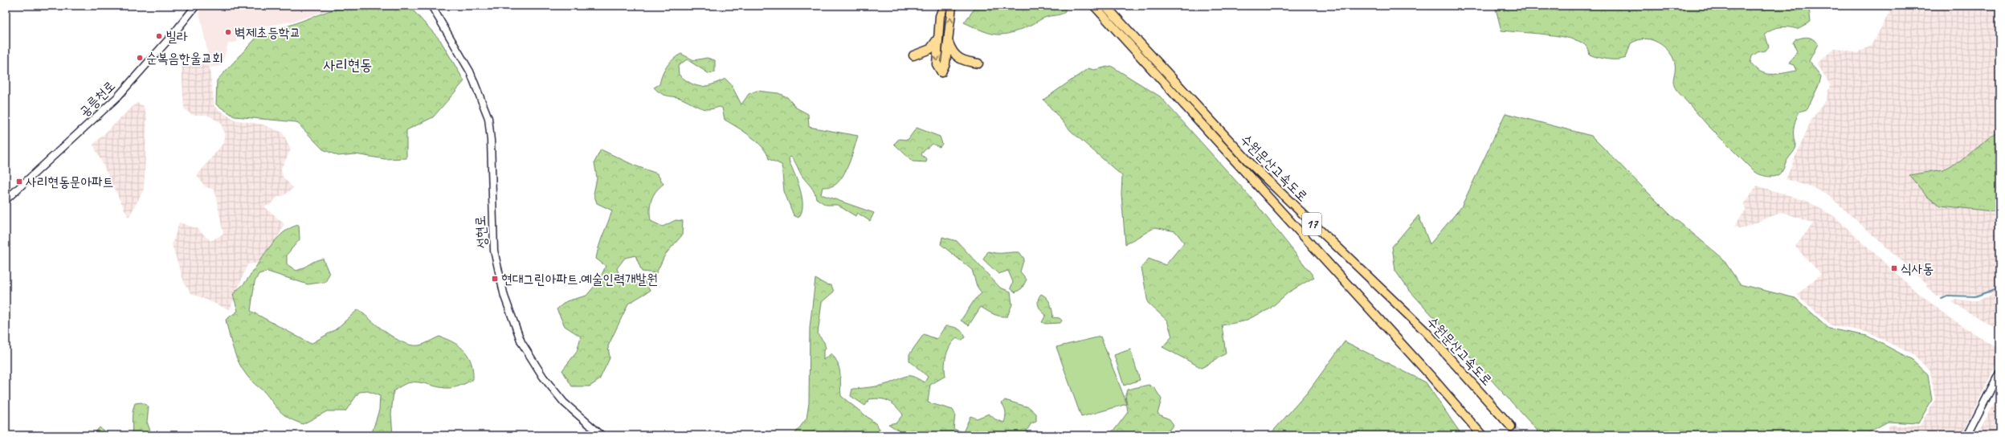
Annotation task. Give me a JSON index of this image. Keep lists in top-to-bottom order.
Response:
{
  "streets": {
    "highway": ["수원문산고속도로", "17"],
    "main road": ["공릉천로", "성현로"]
  },
  "districts": ["사리현동"],
  "places": {
    "other": ["벽제초등학교", "빌라", "순복음한울교회"],
    "transit": ["사리현동문아파트", "식사동", "현대그린아파트.예술인력개발원"]
  }
}
